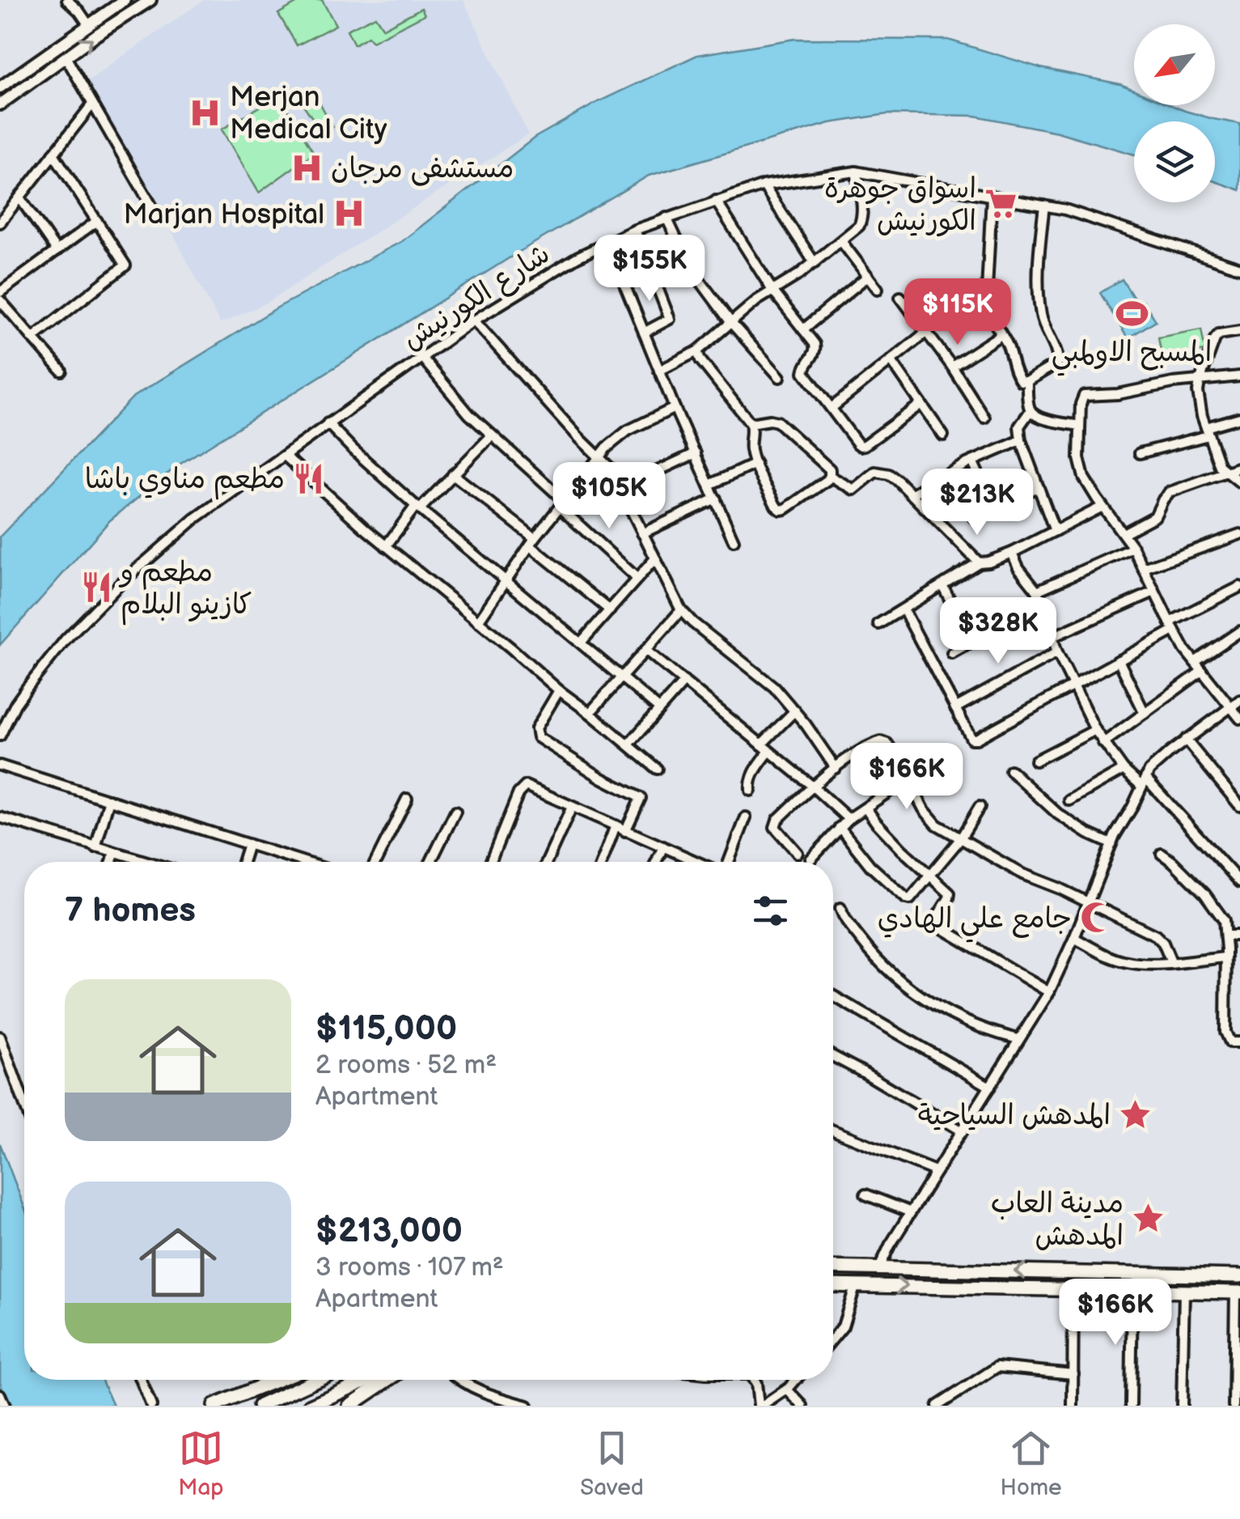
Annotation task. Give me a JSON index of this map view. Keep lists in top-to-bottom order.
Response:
{
  "streets": {
    "street": ["شارع الكورنيش"]
  },
  "places": {
    "hospital": ["Merjan Medical City", "مستشفى مرجان", "Marjan Hospital"],
    "supermarket": ["اسواق جوهرة الكورنيش"],
    "sports": ["المسبح الاولمبي"],
    "restaurant": ["مطعم مناوي باشا", "مطعم و كازينو البلام"],
    "mosque": ["جامع علي الهادي"],
    "place": ["المدهش السياحية", "مدينة العاب المدهش"]
  },
  "north": "bottom left",
  "page": {
    "price": [
      "$155K",
      "$115K",
      "$105K",
      "$213K",
      "$328K",
      "$166K",
      "$166K"
    ],
    "heading": "7 homes",
    "list": [
      {
        "name": "$115,000",
        "note": "2 rooms · 52 m² · Apartment"
      },
      {
        "name": "$213,000",
        "note": "3 rooms · 107 m² · Apartment"
      }
    ],
    "tabs": ["Map", "Saved", "Home"]
  }
}
